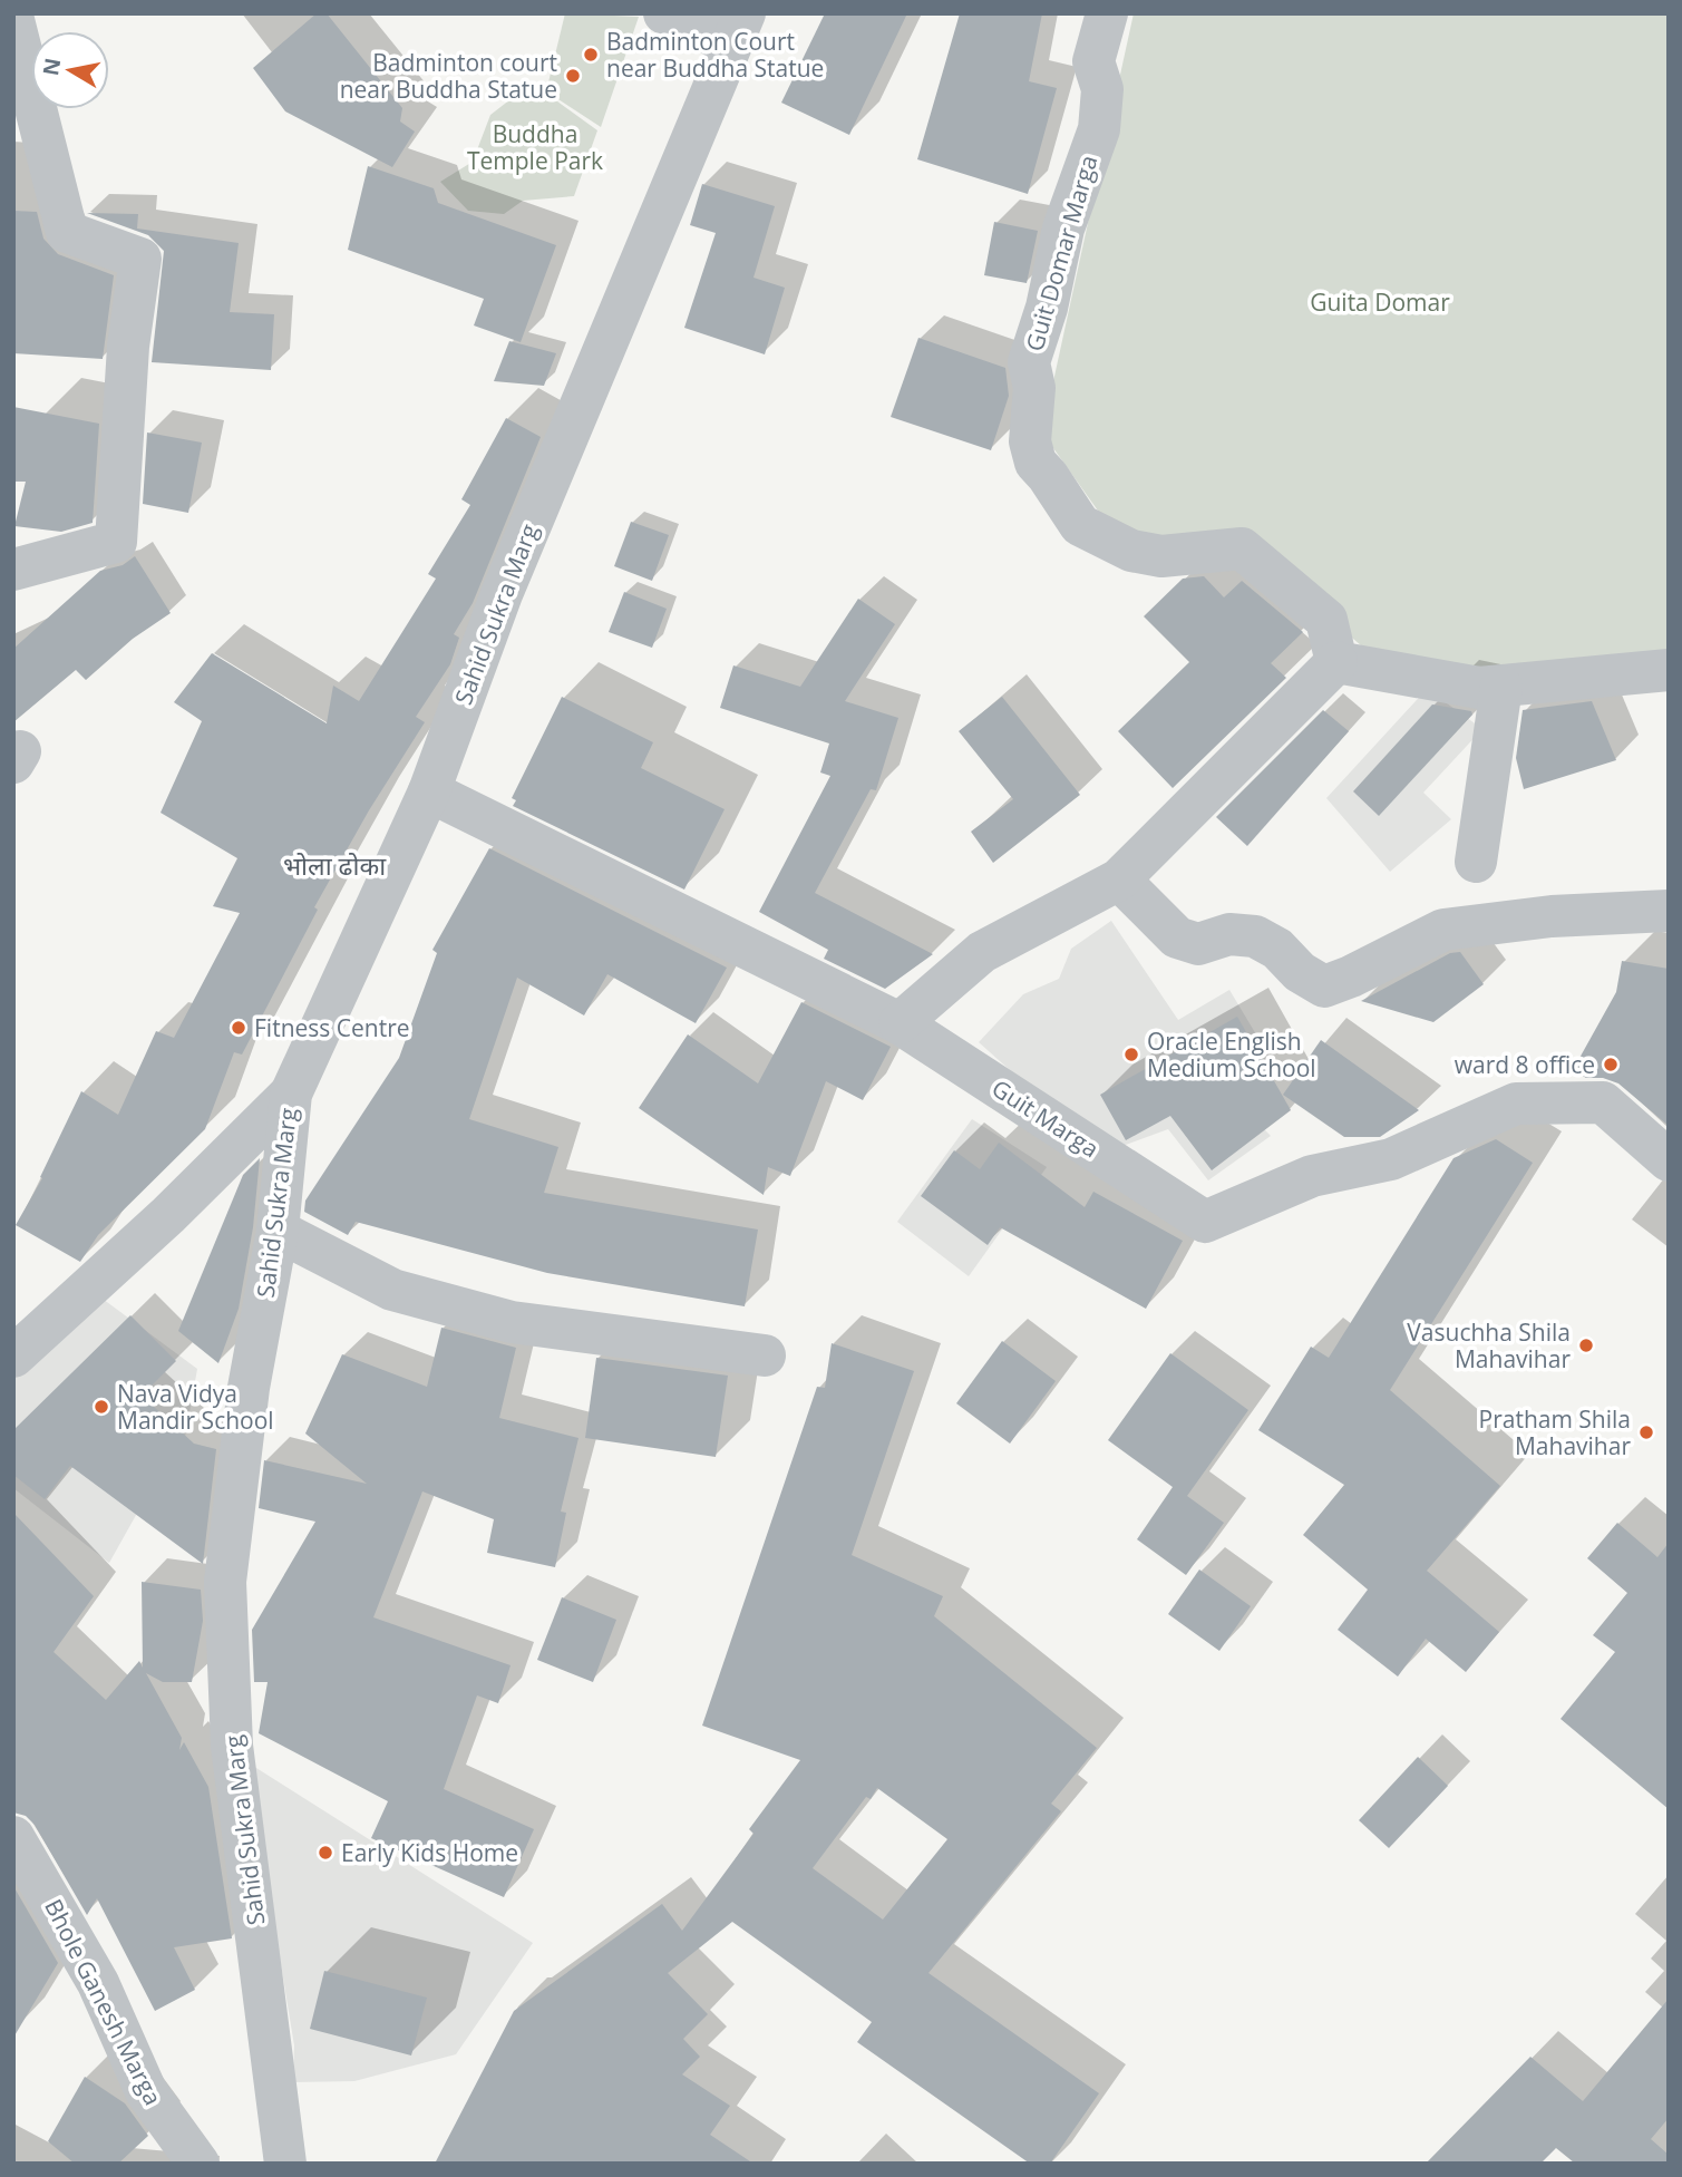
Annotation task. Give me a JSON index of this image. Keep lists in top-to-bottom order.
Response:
{
  "streets": {
    "street": [
      "Guit Domar Marga",
      "Sahid Sukra Marg",
      "Guit Marga",
      "Bhole Ganesh Marga"
    ]
  },
  "crossings": [
    ["Sahid Sukra Marg", "Guit Marga"]
  ],
  "districts": ["भोला ढोका"],
  "parks": ["Buddha Temple Park", "Guita Domar"],
  "places": [
    "Badminton Court near Buddha Statue",
    "Badminton court near Buddha Statue",
    "Fitness Centre",
    "Oracle English Medium School",
    "ward 8 office",
    "Vasuchha Shila Mahavihar",
    "Nava Vidya Mandir School",
    "Pratham Shila Mahavihar",
    "Early Kids Home"
  ],
  "north": "left"
}
